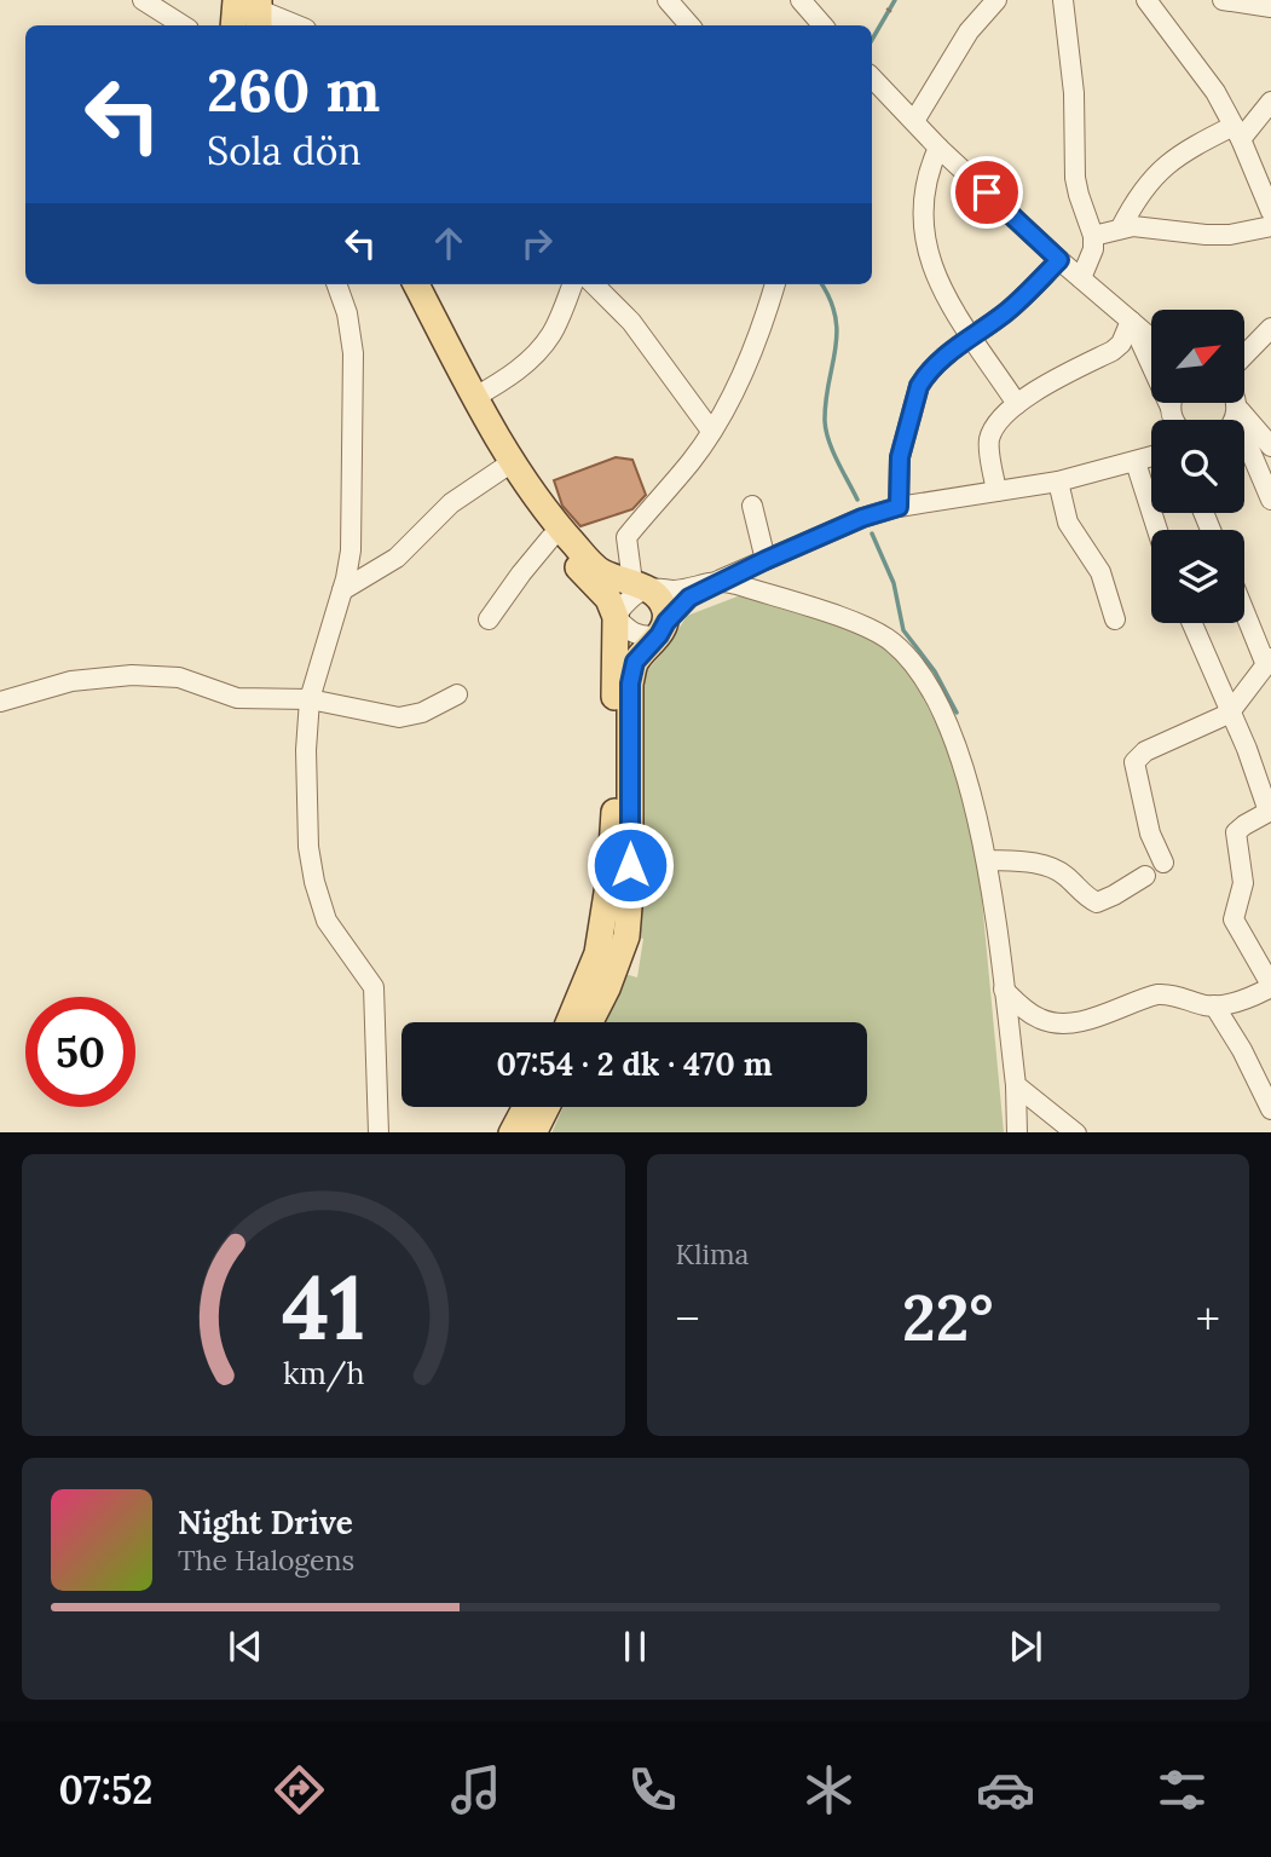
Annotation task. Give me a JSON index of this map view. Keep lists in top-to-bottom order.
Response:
{
  "north": "top right",
  "page": {
    "turn": ["260 m", "Sola dön"],
    "limit": "50",
    "trip": "07:54 · 2 dk · 470 m",
    "tile": "Klima",
    "heat": ["−", "22°", "+"],
    "song": ["Night Drive", "The Halogens"],
    "tabs": "07:52",
    "gauge": ["41", "km/h"]
  }
}
